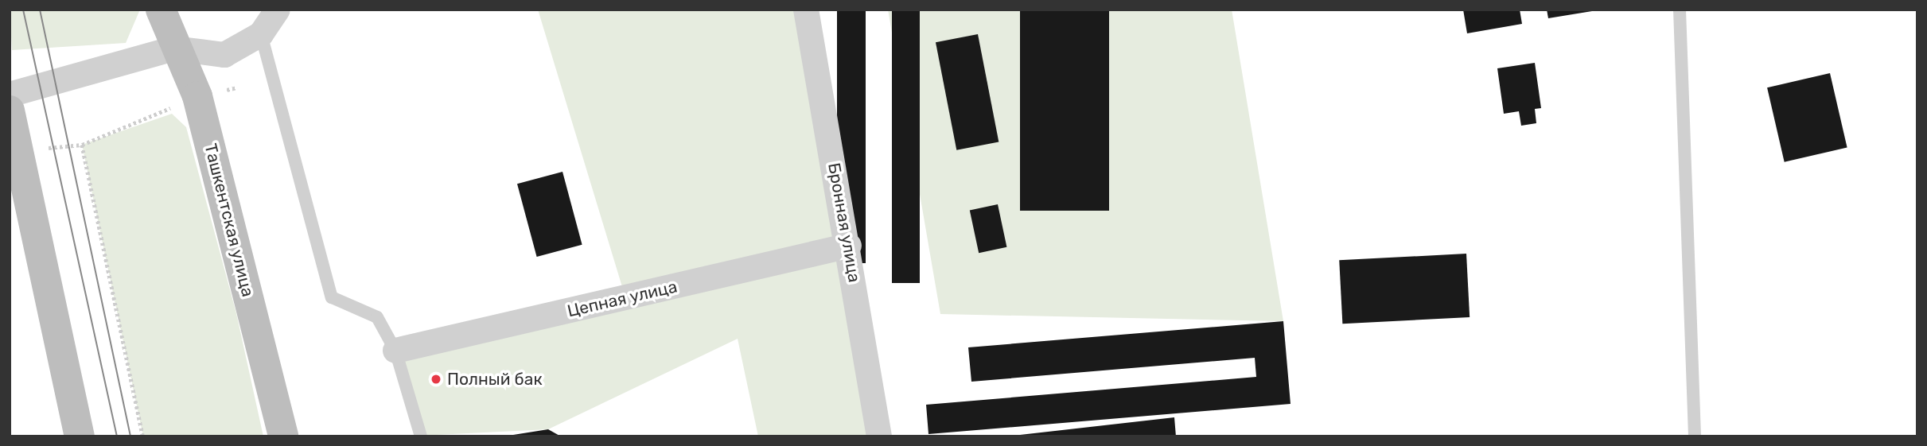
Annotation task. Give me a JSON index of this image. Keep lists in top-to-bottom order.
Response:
{
  "streets": {
    "main road": ["Ташкентская улица"],
    "street": ["Бронная улица", "Цепная улица"]
  },
  "crossings": [
    ["Бронная улица", "Цепная улица"]
  ],
  "places": ["Полный бак"]
}
